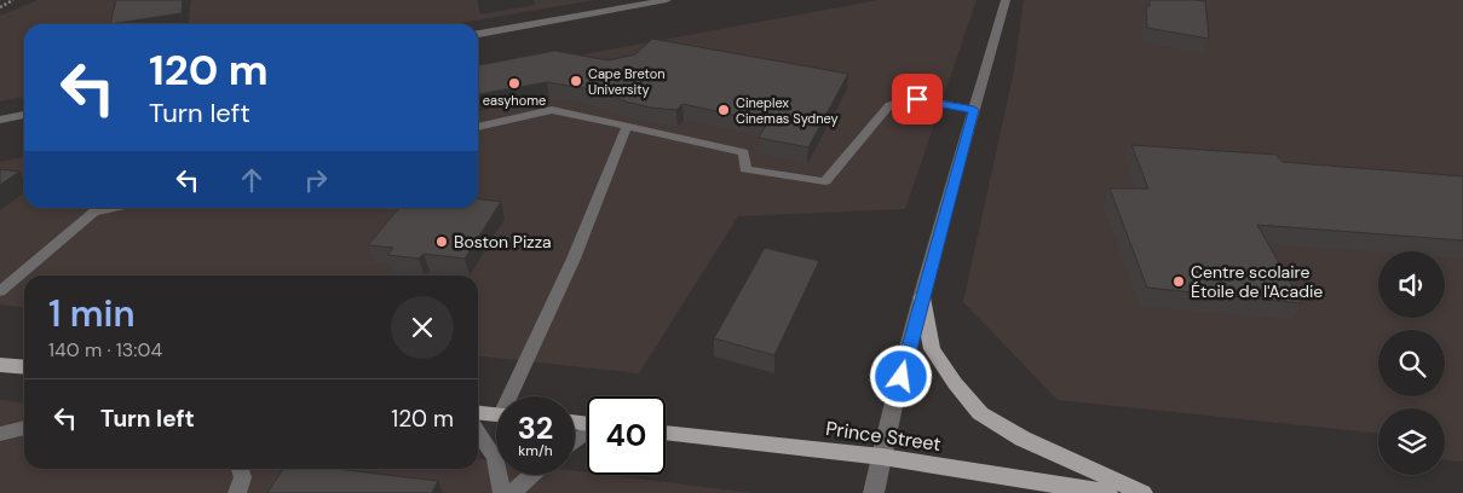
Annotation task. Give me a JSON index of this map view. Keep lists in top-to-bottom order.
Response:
{
  "streets": {
    "main road": ["Prince Street"]
  },
  "places": [
    "Cape Breton University",
    "easyhome",
    "Cineplex Cinemas Sydney",
    "Boston Pizza",
    "Centre scolaire Étoile de l'Acadie"
  ],
  "page": {
    "turn": ["120 m", "Turn left"],
    "heading": ["1 min", "140 m · 13:04"],
    "list": [
      {
        "name": "Turn left",
        "value": "120 m"
      }
    ],
    "speed": "32 km/h",
    "limit": "40"
  }
}
